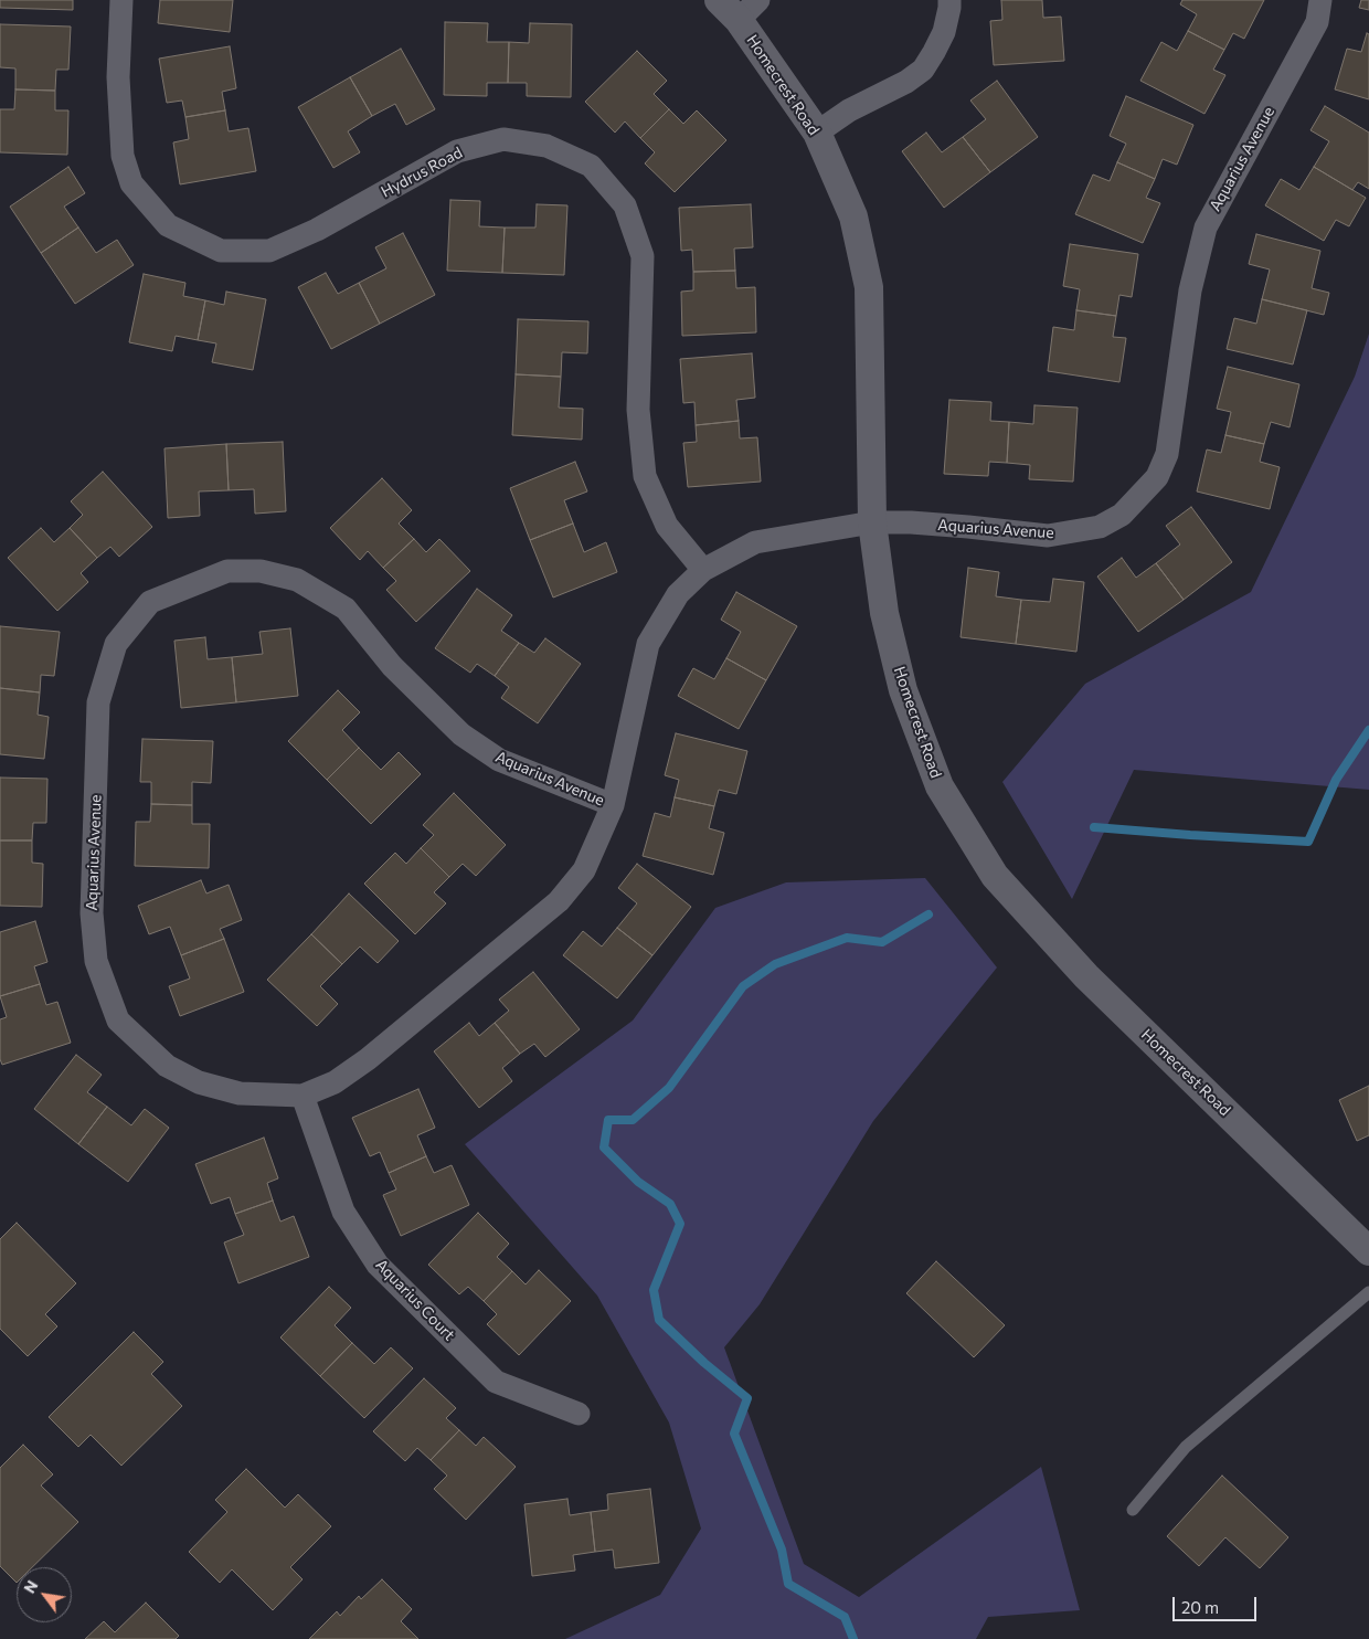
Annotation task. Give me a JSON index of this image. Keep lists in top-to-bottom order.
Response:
{
  "streets": {
    "street": [
      "Homecrest Road",
      "Aquarius Avenue",
      "Hydrus Road",
      "Aquarius Court"
    ]
  },
  "crossings": [
    ["Homecrest Road", "Aquarius Avenue"],
    ["Aquarius Avenue", "Hydrus Road"],
    ["Aquarius Avenue", "Aquarius Court"]
  ],
  "scale_bar": "20 m",
  "north": "top left"
}
